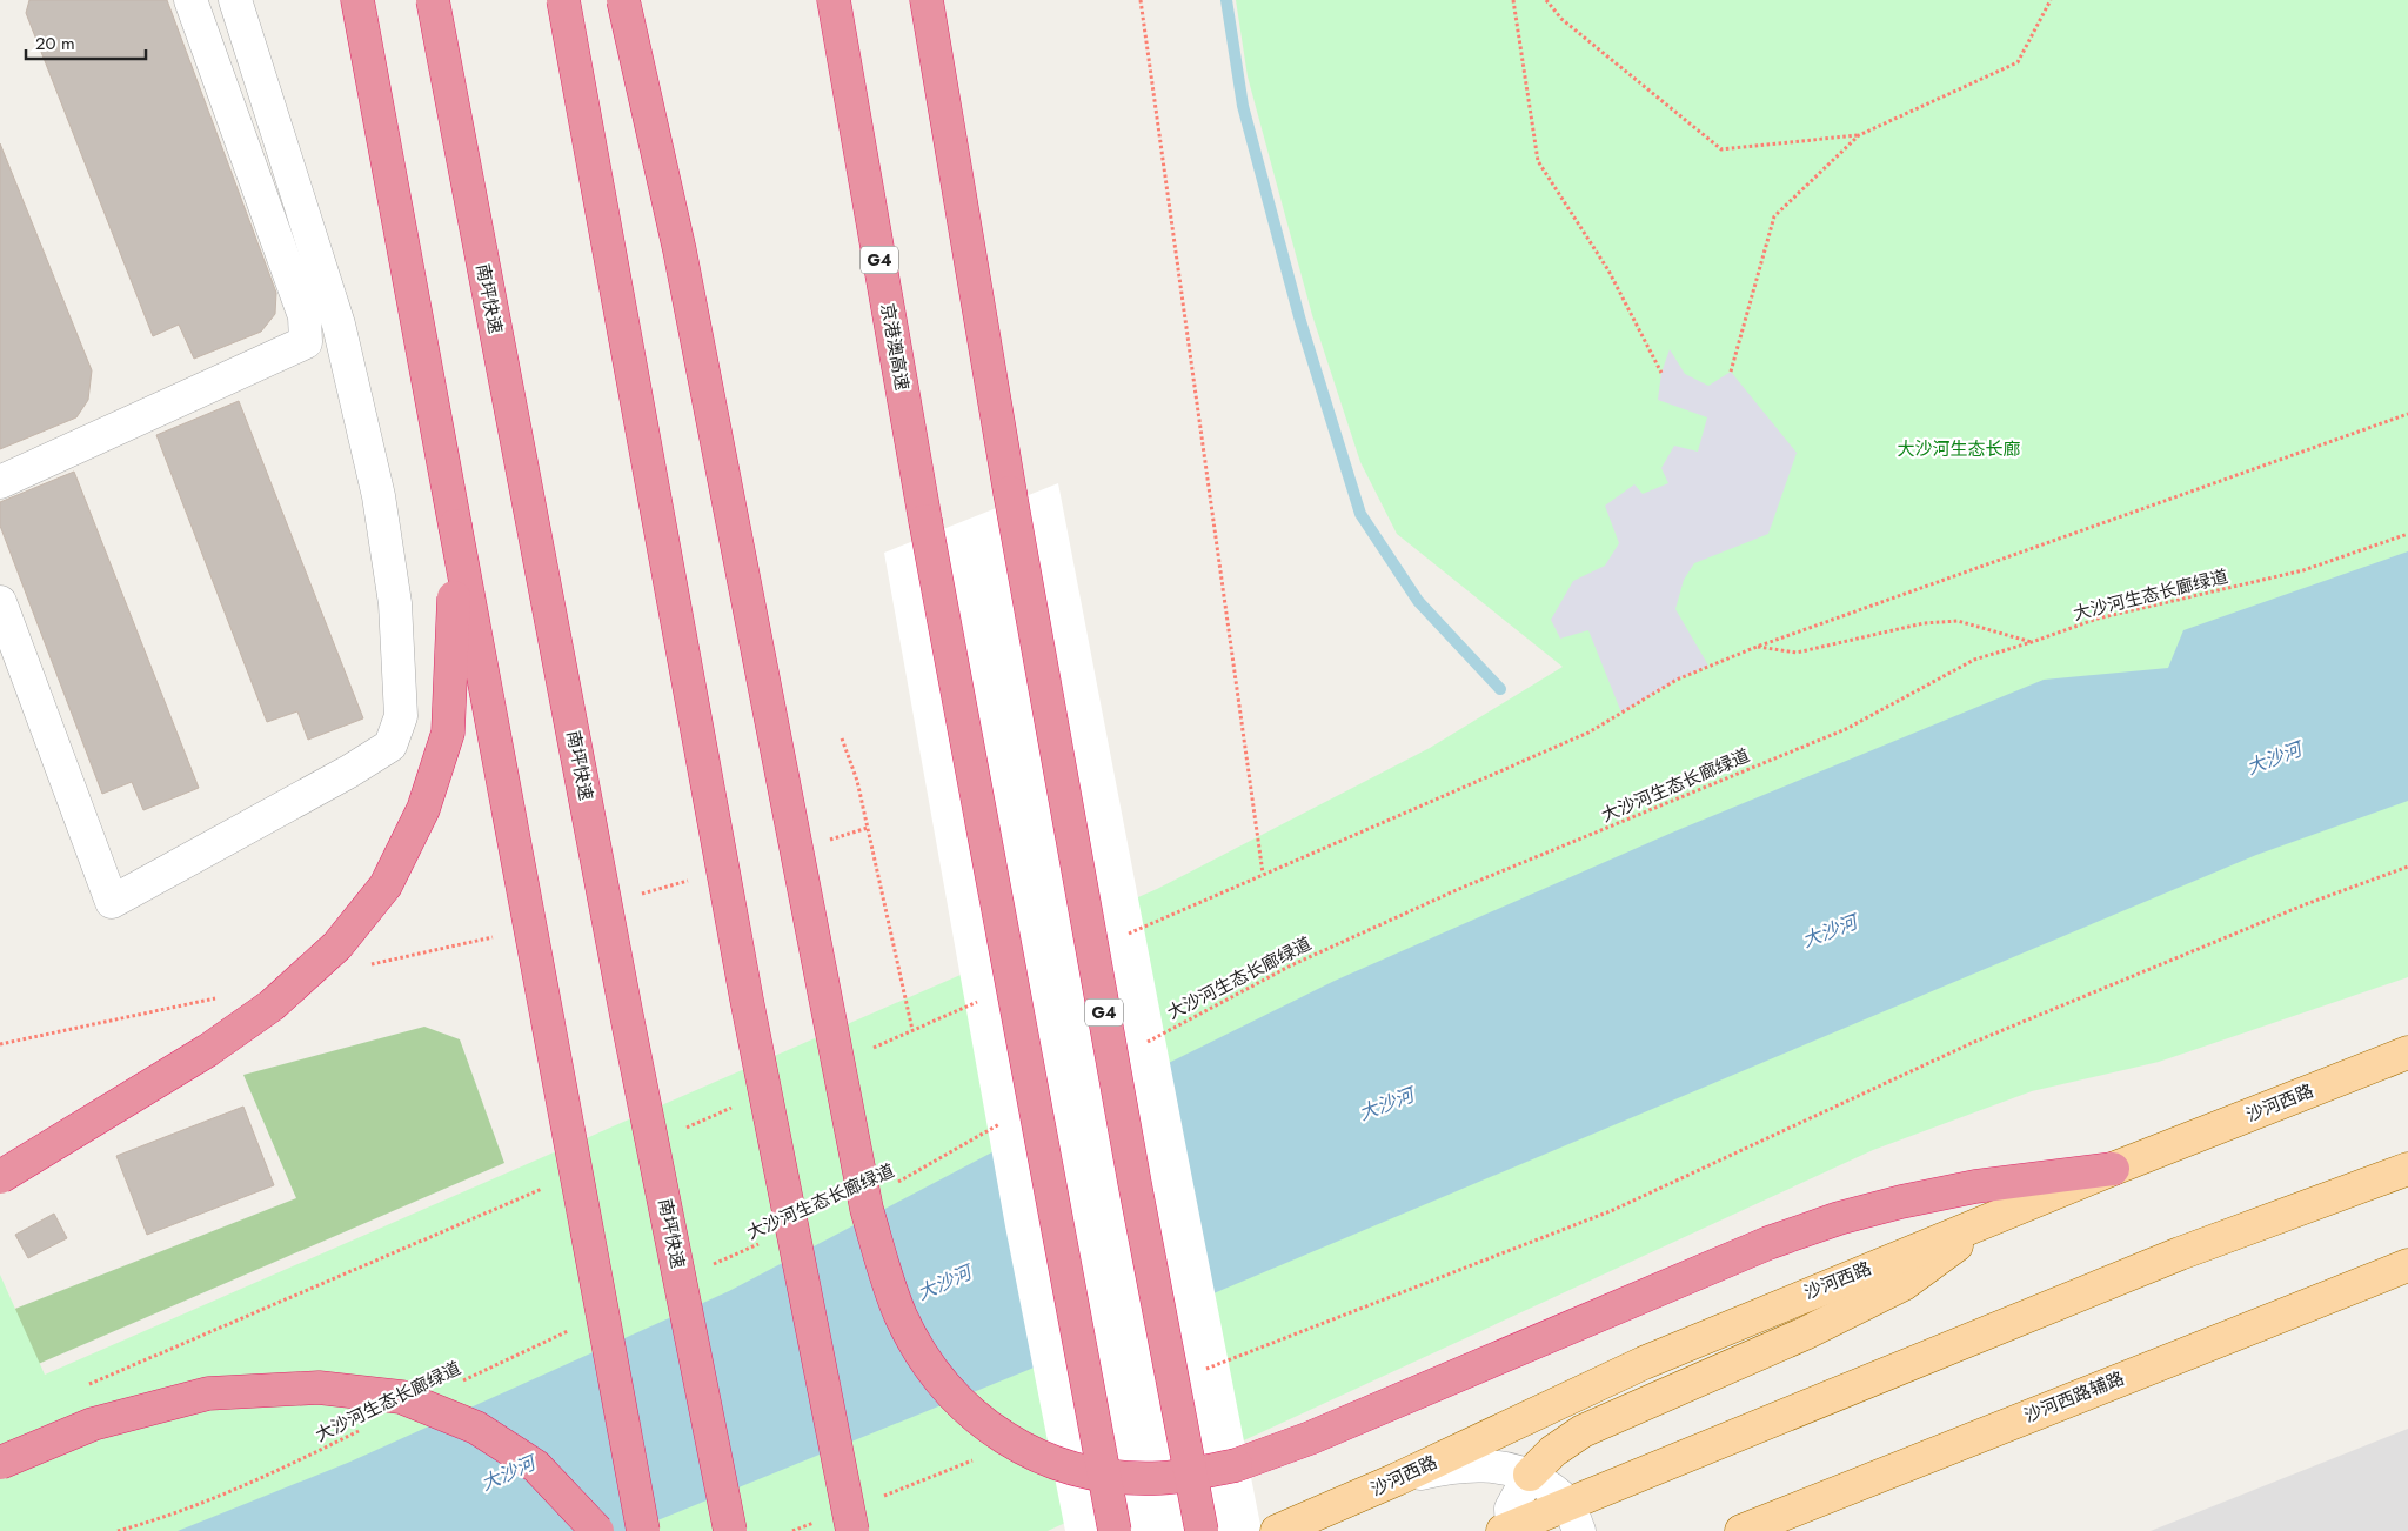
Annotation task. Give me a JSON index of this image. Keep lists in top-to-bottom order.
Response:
{
  "streets": {
    "highway": ["G4", "南坪快速", "京港澳高速"],
    "main road": ["沙河西路", "沙河西路辅路"],
    "path": ["大沙河生态长廊绿道"]
  },
  "water": ["大沙河"],
  "parks": ["大沙河生态长廊"],
  "scale_bar": "20 m"
}
